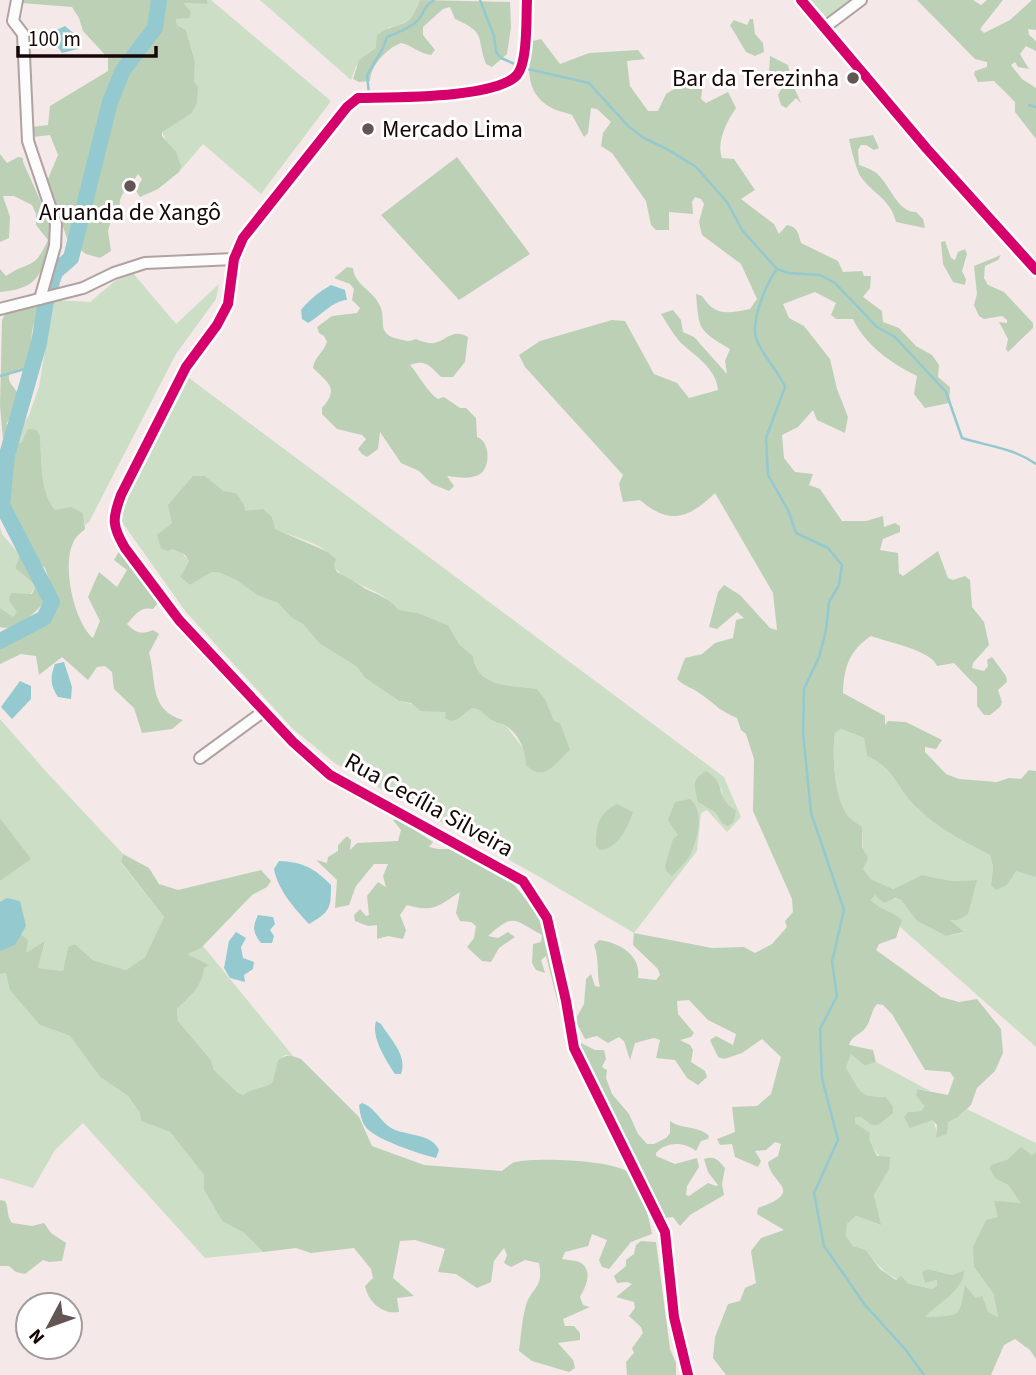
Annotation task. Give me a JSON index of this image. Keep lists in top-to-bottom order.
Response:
{
  "streets": {
    "street": ["Rua Cecília Silveira"]
  },
  "places": ["Bar da Terezinha", "Mercado Lima", "Aruanda de Xangô"],
  "scale_bar": "100 m",
  "north": "bottom left"
}
